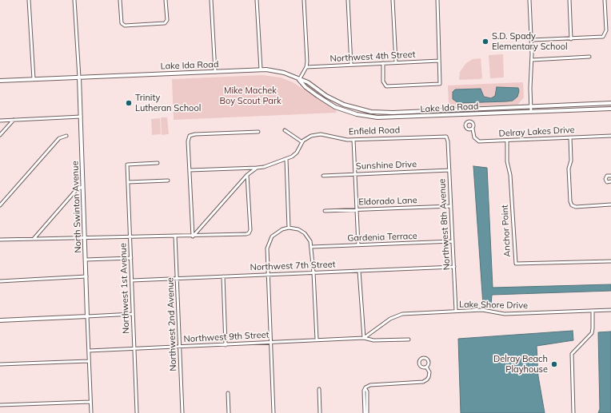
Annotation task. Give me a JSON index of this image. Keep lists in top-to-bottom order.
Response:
{
  "streets": {
    "street": [
      "Northwest 4th Street",
      "Lake Ida Road",
      "Enfield Road",
      "Delray Lakes Drive",
      "Sunshine Drive",
      "Eldorado Lane",
      "North Swinton Avenue",
      "Northwest 8th Avenue",
      "Anchor Point",
      "Gardenia Terrace",
      "Northwest 7th Street",
      "Northwest 1st Avenue",
      "Lake Shore Drive",
      "Northwest 2nd Avenue",
      "Northwest 9th Street"
    ]
  },
  "crossings": [
    ["Lake Ida Road", "North Swinton Avenue"],
    ["Enfield Road", "Northwest 8th Avenue"],
    ["Delray Lakes Drive", "Anchor Point"],
    ["Sunshine Drive", "Northwest 8th Avenue"],
    ["Eldorado Lane", "Northwest 8th Avenue"],
    ["North Swinton Avenue", "Northwest 9th Street"],
    ["Northwest 8th Avenue", "Gardenia Terrace"],
    ["Northwest 8th Avenue", "Northwest 7th Street"],
    ["Northwest 8th Avenue", "Lake Shore Drive"],
    ["Gardenia Terrace", "Northwest 7th Street"],
    ["Northwest 7th Street", "Northwest 1st Avenue"],
    ["Northwest 7th Street", "Northwest 2nd Avenue"],
    ["Northwest 1st Avenue", "Northwest 9th Street"],
    ["Lake Shore Drive", "Northwest 9th Street"],
    ["Northwest 2nd Avenue", "Northwest 9th Street"]
  ],
  "parks": ["Mike Machek Boy Scout Park"],
  "places": ["S.D. Spady Elementary School", "Trinity Lutheran School", "Delray Beach Playhouse"]
}
